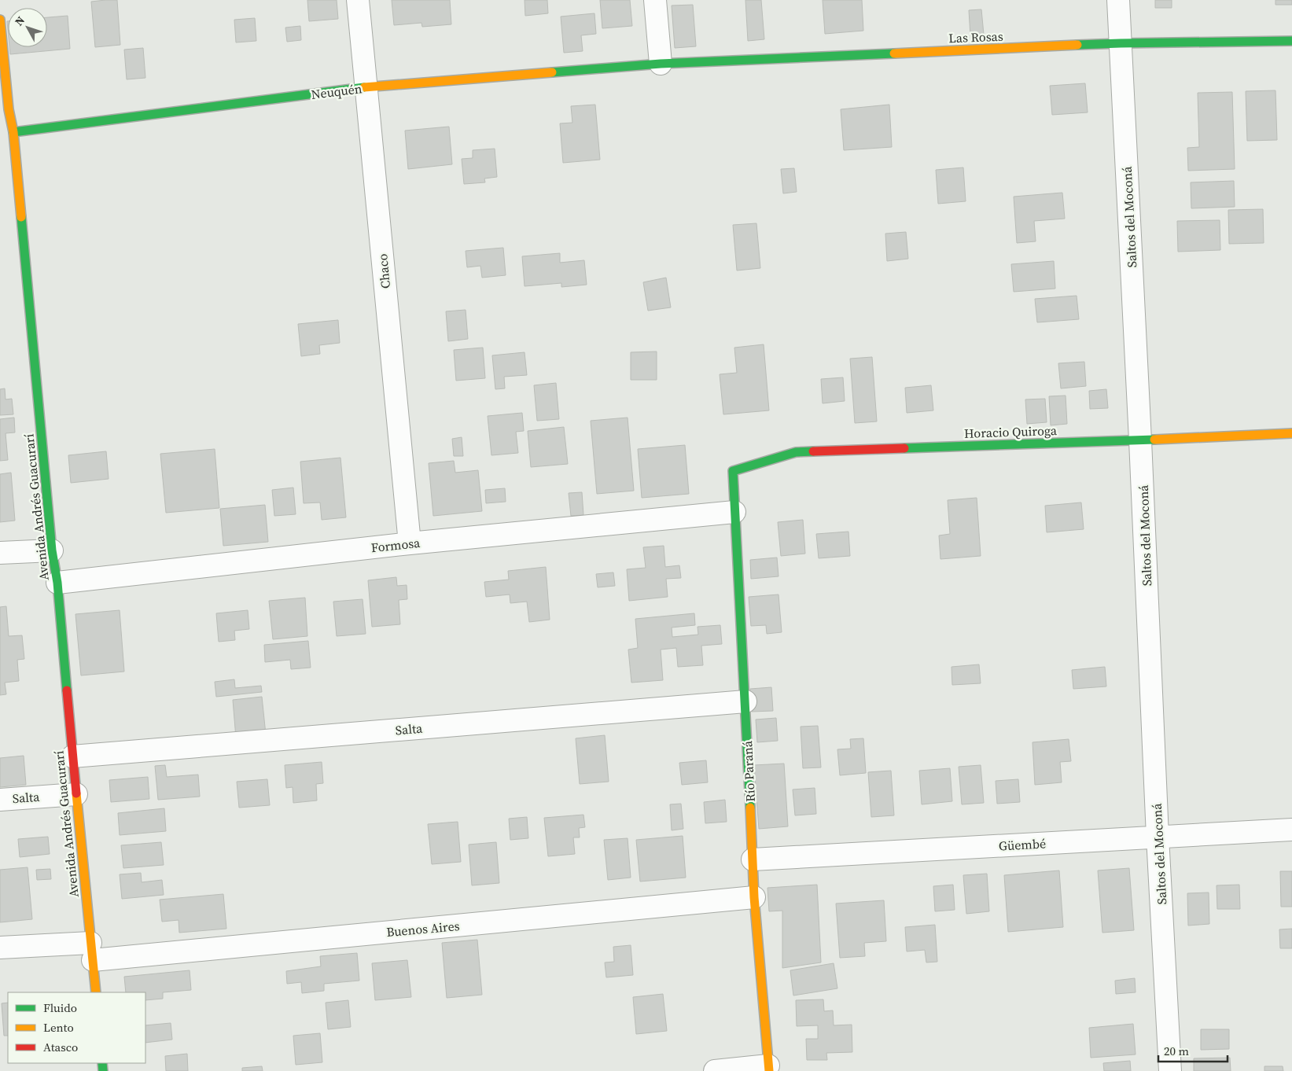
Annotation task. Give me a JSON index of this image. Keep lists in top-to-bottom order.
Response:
{
  "streets": {
    "street": [
      "Las Rosas",
      "Neuquén",
      "Saltos del Moconá",
      "Chaco",
      "Horacio Quiroga",
      "Avenida Andrés Guacurarí",
      "Formosa",
      "Salta",
      "Río Paraná",
      "Güembé",
      "Buenos Aires"
    ]
  },
  "crossings": [
    ["Las Rosas", "Neuquén"],
    ["Las Rosas", "Saltos del Moconá"],
    ["Neuquén", "Chaco"],
    ["Neuquén", "Avenida Andrés Guacurarí"],
    ["Saltos del Moconá", "Horacio Quiroga"],
    ["Saltos del Moconá", "Güembé"],
    ["Chaco", "Formosa"],
    ["Horacio Quiroga", "Río Paraná"],
    ["Avenida Andrés Guacurarí", "Formosa"],
    ["Avenida Andrés Guacurarí", "Salta"],
    ["Avenida Andrés Guacurarí", "Buenos Aires"],
    ["Formosa", "Río Paraná"],
    ["Salta", "Río Paraná"],
    ["Río Paraná", "Güembé"],
    ["Río Paraná", "Buenos Aires"]
  ],
  "legend": ["Fluido", "Lento", "Atasco"],
  "scale_bar": "20 m",
  "north": "top left"
}
